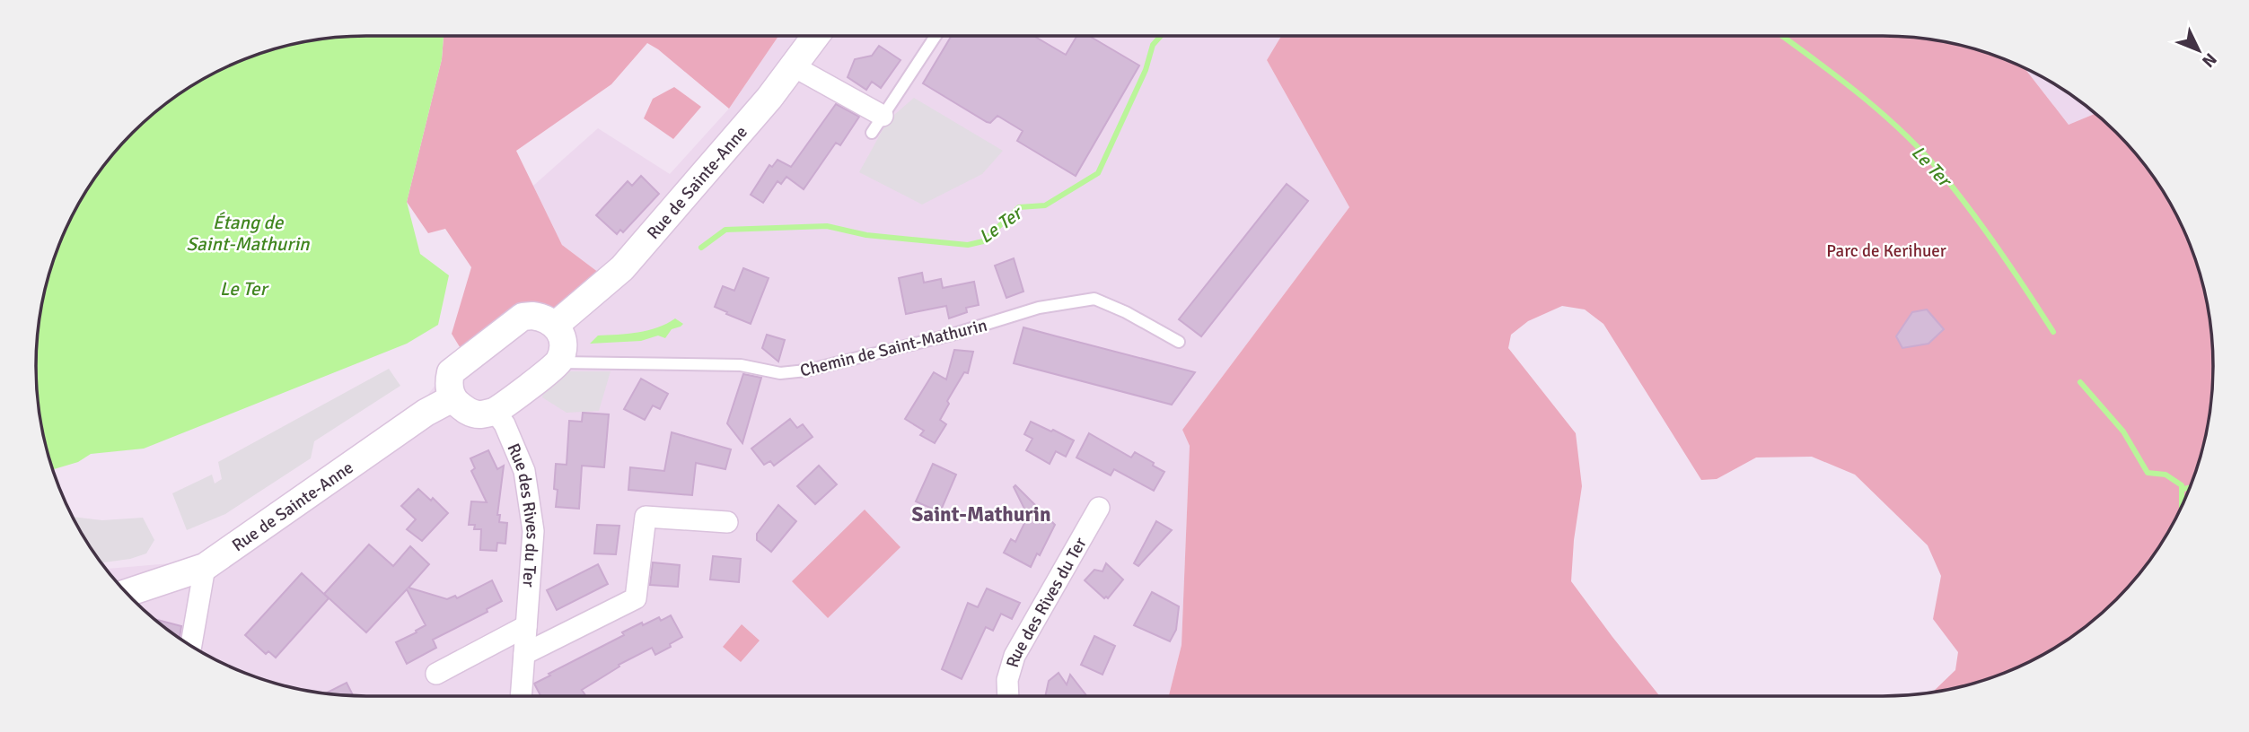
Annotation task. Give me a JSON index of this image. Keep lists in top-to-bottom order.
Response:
{
  "streets": {
    "street": ["Rue de Sainte-Anne", "Rue des Rives du Ter"],
    "lane": ["Chemin de Saint-Mathurin"]
  },
  "districts": ["Saint-Mathurin"],
  "water": ["Le Ter", "Étang de Saint-Mathurin"],
  "parks": ["Parc de Kerihuer"],
  "north": "bottom right"
}
